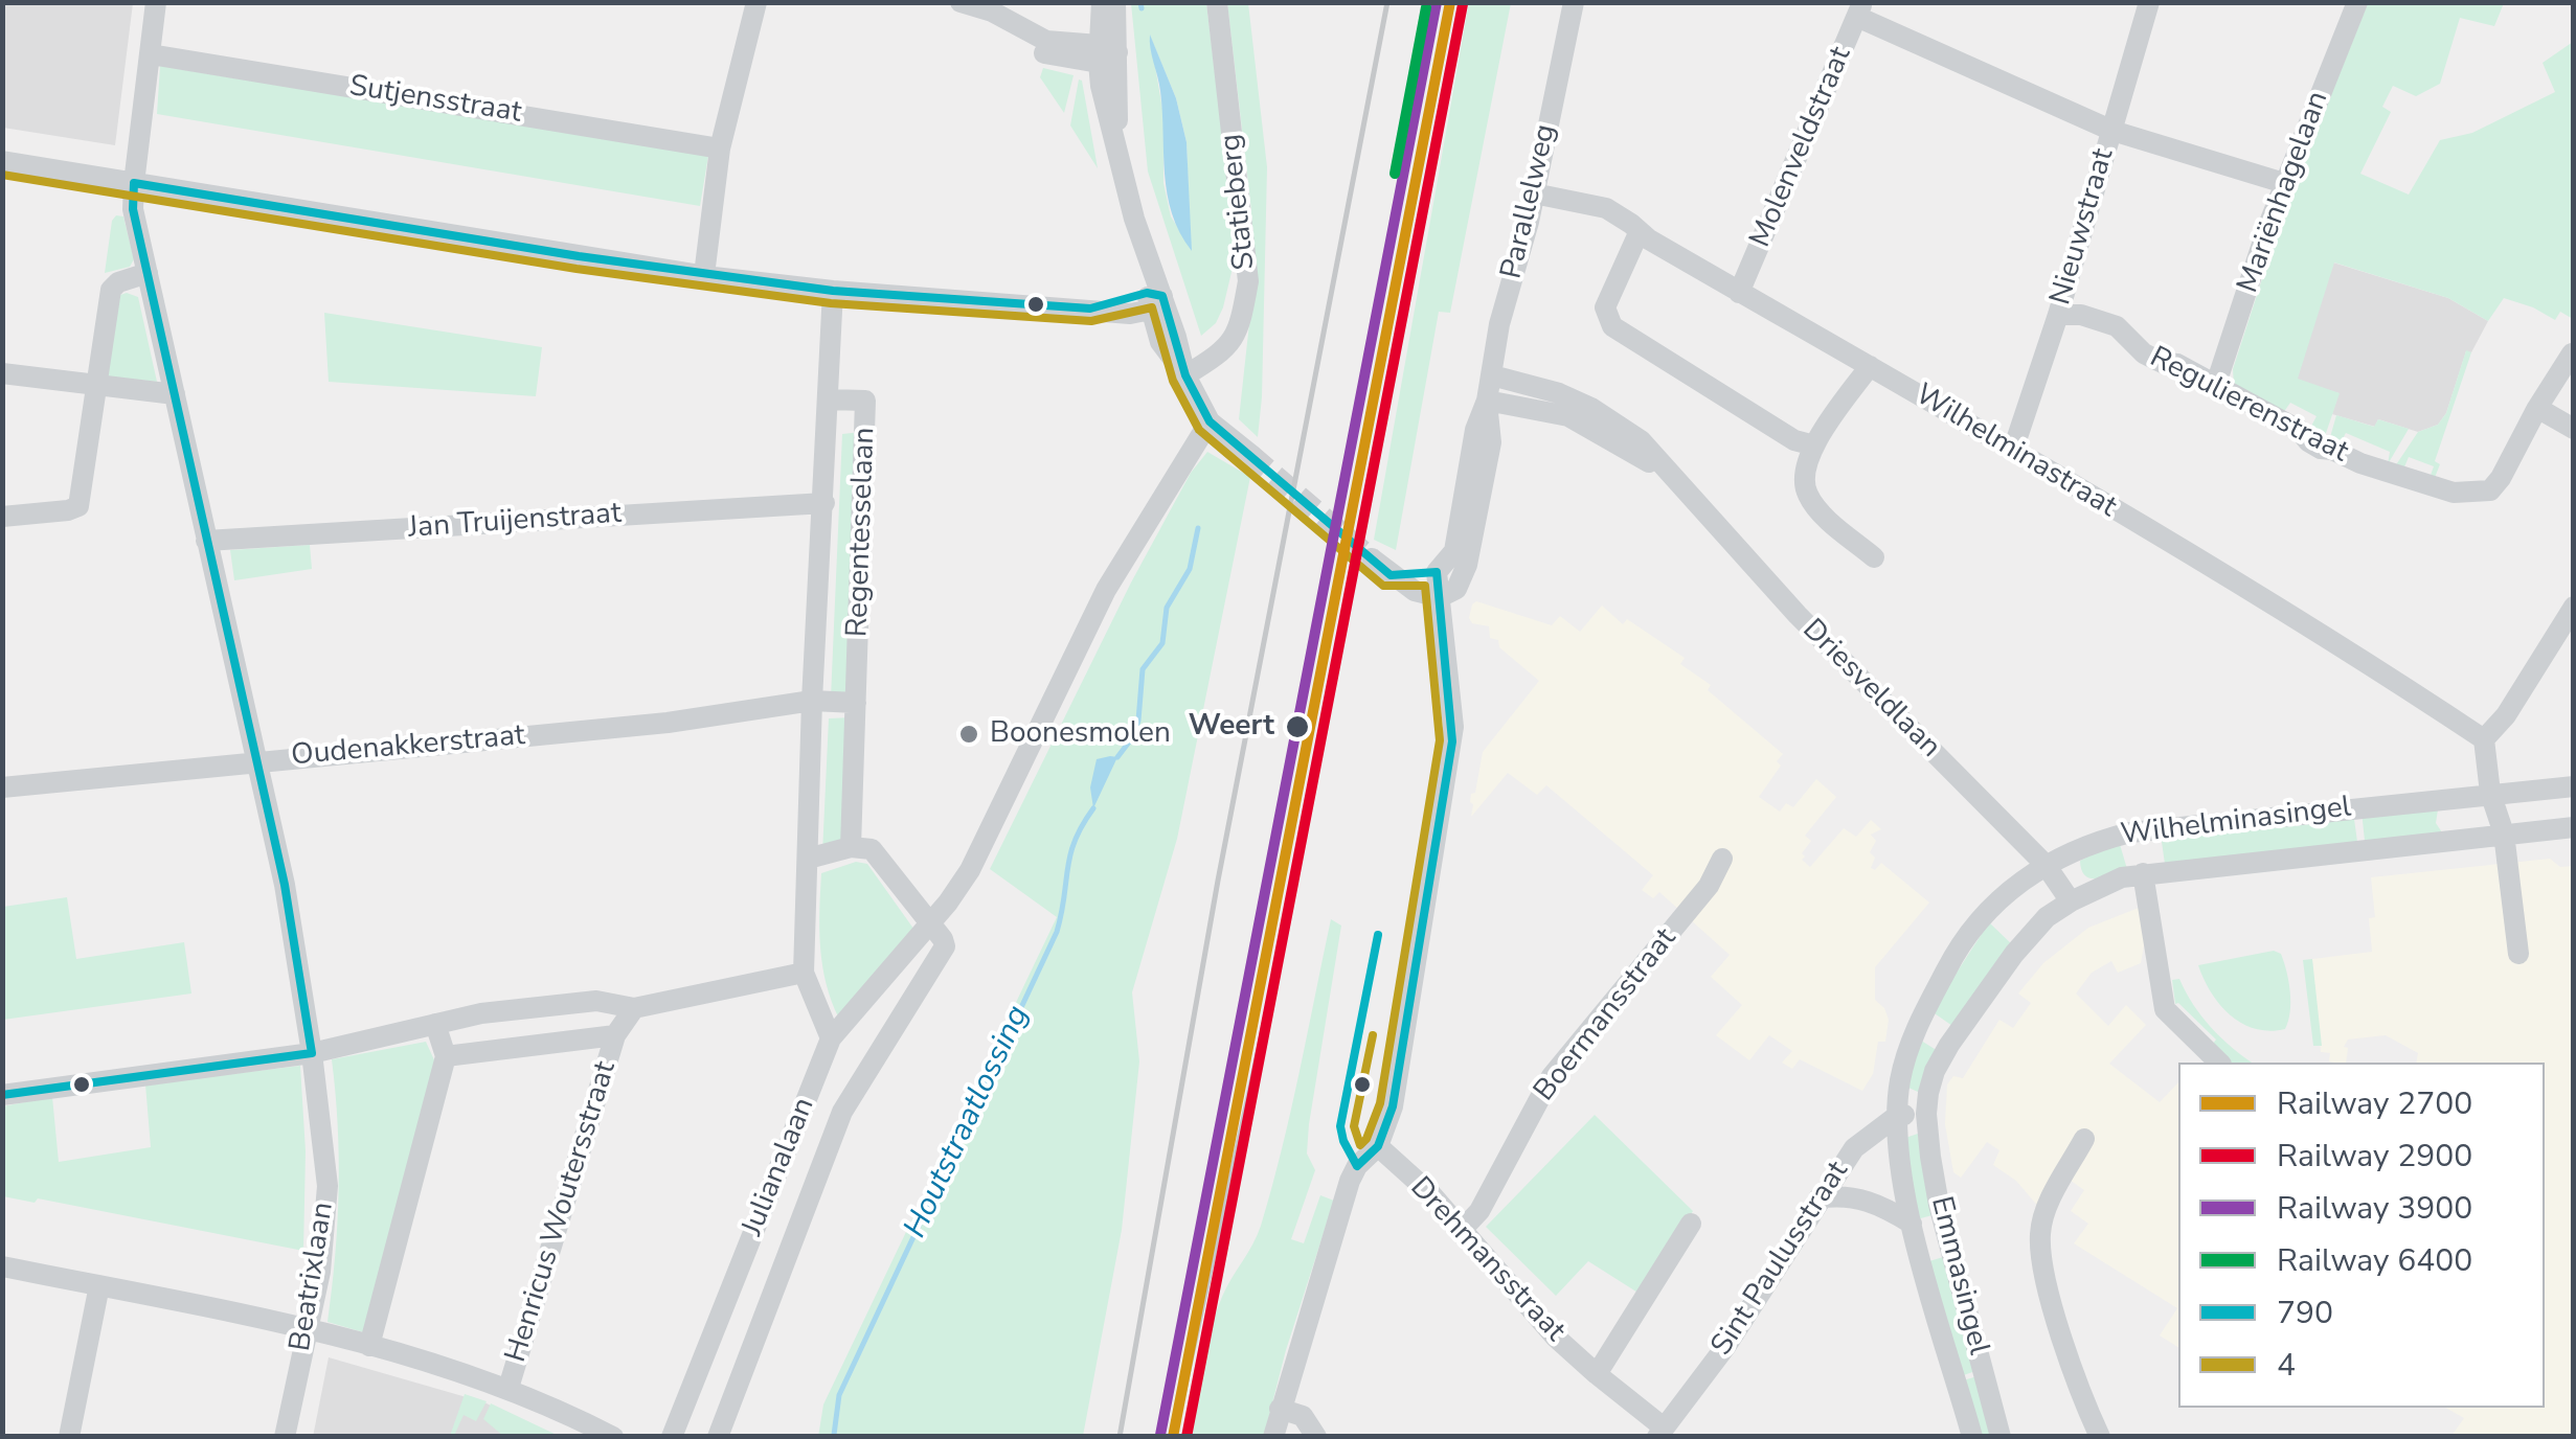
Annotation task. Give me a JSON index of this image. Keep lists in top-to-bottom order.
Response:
{
  "streets": {
    "street": [
      "Sutjensstraat",
      "Molenveldstraat",
      "Mariënhagelaan",
      "Statieberg",
      "Parallelweg",
      "Nieuwstraat",
      "Regulierenstraat",
      "Wilhelminastraat",
      "Jan Truijenstraat",
      "Regentesselaan",
      "Driesveldlaan",
      "Oudenakkerstraat",
      "Wilhelminasingel",
      "Boermansstraat",
      "Julianalaan",
      "Henricus Woutersstraat",
      "Sint Paulusstraat",
      "Drehmansstraat",
      "Emmasingel",
      "Beatrixlaan"
    ]
  },
  "crossings": [
    ["Sutjensstraat", "Beatrixlaan"],
    ["Molenveldstraat", "Wilhelminastraat"],
    ["Mariënhagelaan", "Regulierenstraat"],
    ["Parallelweg", "Wilhelminastraat"],
    ["Parallelweg", "Driesveldlaan"],
    ["Nieuwstraat", "Regulierenstraat"],
    ["Nieuwstraat", "Wilhelminastraat"],
    ["Jan Truijenstraat", "Regentesselaan"],
    ["Jan Truijenstraat", "Beatrixlaan"],
    ["Regentesselaan", "Oudenakkerstraat"],
    ["Regentesselaan", "Julianalaan"],
    ["Driesveldlaan", "Wilhelminasingel"],
    ["Oudenakkerstraat", "Beatrixlaan"],
    ["Wilhelminasingel", "Emmasingel"],
    ["Boermansstraat", "Drehmansstraat"],
    ["Sint Paulusstraat", "Drehmansstraat"],
    ["Sint Paulusstraat", "Emmasingel"]
  ],
  "water": ["Houtstraatlossing"],
  "places": ["Weert", "Boonesmolen"],
  "lines": [
    "rail line 2700",
    "rail line 3900",
    "rail line 2900",
    "rail line 6400",
    "transit line 4",
    "transit line 790"
  ],
  "legend": [
    "Railway 2700",
    "Railway 2900",
    "Railway 3900",
    "Railway 6400",
    "790",
    "4"
  ]
}
